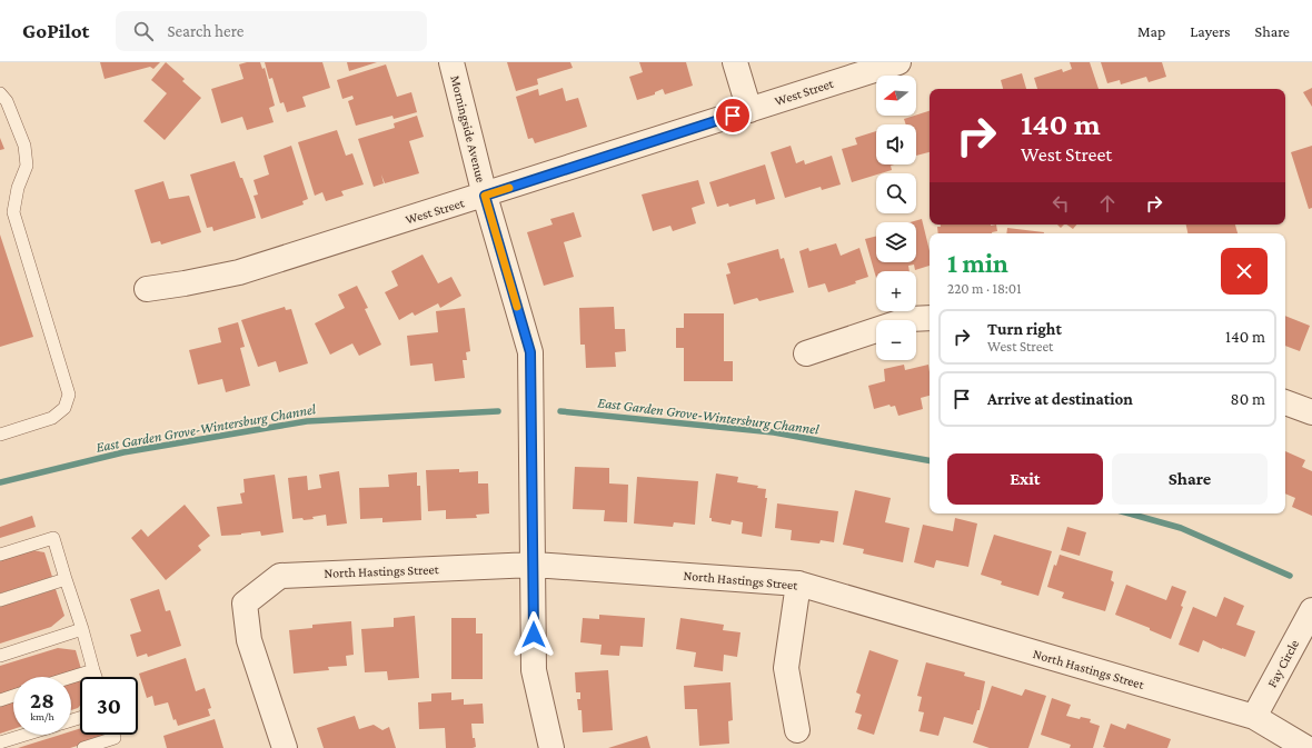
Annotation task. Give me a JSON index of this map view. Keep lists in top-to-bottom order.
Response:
{
  "streets": {
    "street": [
      "West Street",
      "Morningside Avenue",
      "North Hastings Street",
      "Fay Circle"
    ]
  },
  "crossings": [
    ["West Street", "Morningside Avenue"],
    ["Morningside Avenue", "North Hastings Street"],
    ["North Hastings Street", "Fay Circle"]
  ],
  "water": ["East Garden Grove-Wintersburg Channel"],
  "north": "left",
  "page": {
    "header": "GoPilot",
    "search": "Search here",
    "nav": ["Map", "Layers", "Share"],
    "map_buttons": ["+", "−"],
    "turn": ["140 m", "West Street"],
    "heading": ["1 min", "220 m · 18:01"],
    "list": [
      {
        "name": "Turn right",
        "note": "West Street",
        "value": "140 m"
      },
      {
        "name": "Arrive at destination",
        "value": "80 m"
      }
    ],
    "buttons": ["Exit", "Share"],
    "speed": "28 km/h",
    "limit": "30"
  }
}
